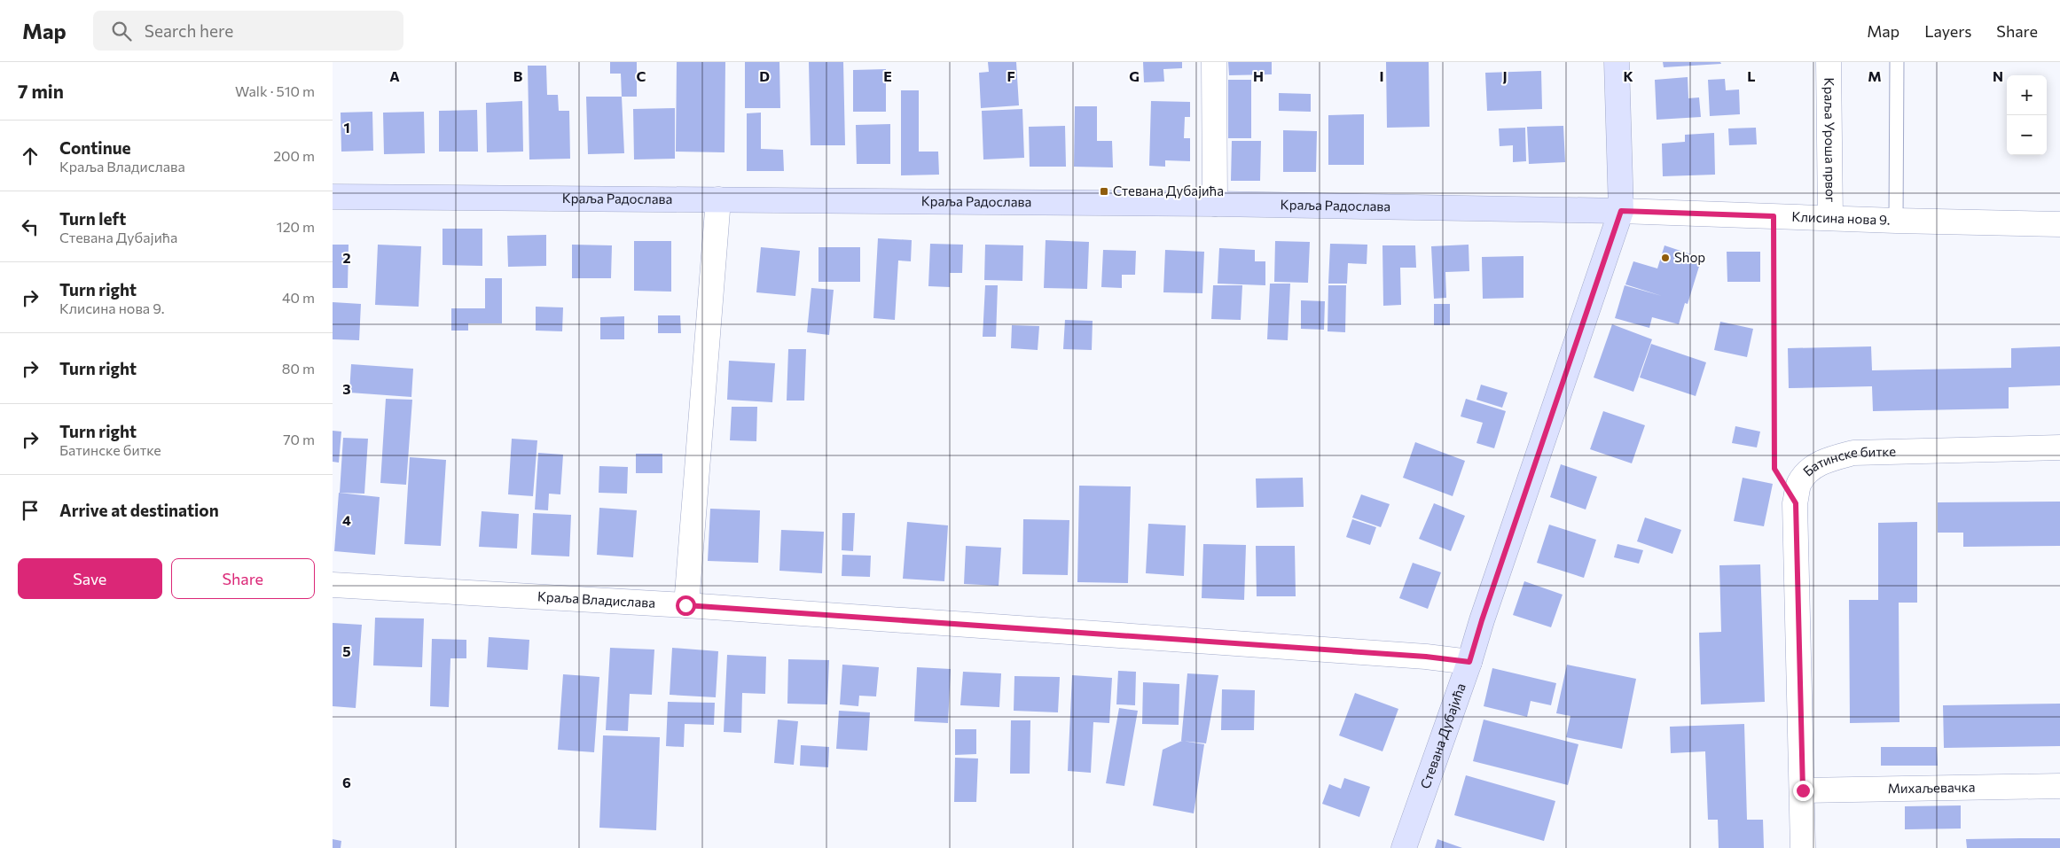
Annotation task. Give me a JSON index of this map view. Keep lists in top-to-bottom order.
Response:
{
  "streets": {
    "street": [
      "Краља Уроша првог",
      "Краља Радослава",
      "Клисина нова 9.",
      "Батинске битке",
      "Краља Владислава",
      "Стевана Дубајића",
      "Михаљевачка"
    ]
  },
  "crossings": [
    ["Краља Уроша првог", "Клисина нова 9."],
    ["Краља Радослава", "Клисина нова 9."],
    ["Краља Радослава", "Стевана Дубајића"],
    ["Клисина нова 9.", "Стевана Дубајића"],
    ["Батинске битке", "Михаљевачка"],
    ["Краља Владислава", "Стевана Дубајића"]
  ],
  "places": {
    "transit": ["Стевана Дубајића"],
    "other": ["Shop"]
  },
  "page": {
    "header": "Map",
    "search": "Search here",
    "nav": ["Map", "Layers", "Share"],
    "heading": ["7 min", "Walk · 510 m"],
    "map_buttons": ["+", "−"],
    "list": [
      ["Continue", "Краља Владислава", "200 m"],
      ["Turn left", "Стевана Дубајића", "120 m"],
      ["Turn right", "Клисина нова 9.", "40 m"],
      ["Turn right", "80 m"],
      ["Turn right", "Батинске битке", "70 m"],
      "Arrive at destination"
    ],
    "buttons": ["Save", "Share"]
  },
  "grid": {
    "columns": [
      "A",
      "B",
      "C",
      "D",
      "E",
      "F",
      "G",
      "H",
      "I",
      "J",
      "K",
      "L",
      "M",
      "N"
    ],
    "rows": [
      "1",
      "2",
      "3",
      "4",
      "5",
      "6"
    ]
  }
}
